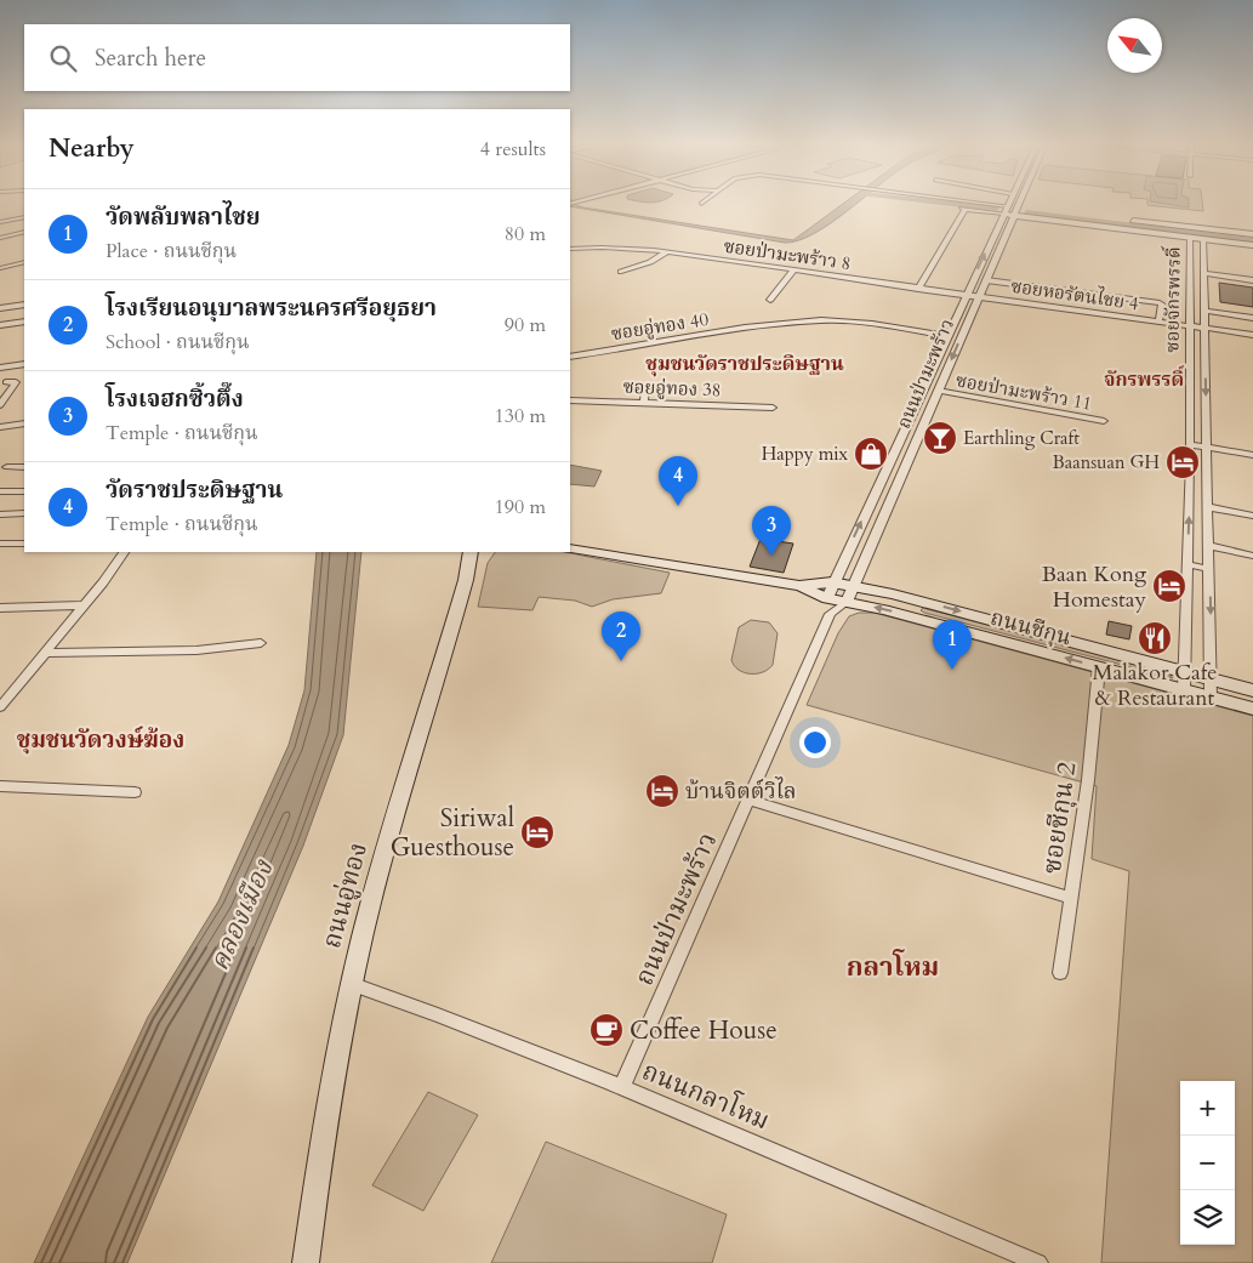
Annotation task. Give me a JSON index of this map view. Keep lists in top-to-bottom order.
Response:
{
  "streets": {
    "main road": ["ถนนชีกุน", "ถนนอู่ทอง"],
    "street": [
      "ซอยป่ามะพร้าว 8",
      "ซอยหอรัตนไชย 4",
      "ซอยจักรพรรดิ์",
      "ซอยอู่ทอง 40",
      "ถนนป่ามะพร้าว",
      "ซอยอู่ทอง 38",
      "ซอยป่ามะพร้าว 11",
      "ซอยชีกุน 2",
      "ถนนกลาโหม"
    ]
  },
  "crossings": [
    ["ซอยป่ามะพร้าว 8", "ซอยหอรัตนไชย 4"],
    ["ซอยป่ามะพร้าว 8", "ถนนป่ามะพร้าว"],
    ["ซอยหอรัตนไชย 4", "ซอยจักรพรรดิ์"],
    ["ซอยหอรัตนไชย 4", "ถนนป่ามะพร้าว"],
    ["ซอยจักรพรรดิ์", "ถนนชีกุน"],
    ["ถนนป่ามะพร้าว", "ซอยป่ามะพร้าว 11"],
    ["ถนนป่ามะพร้าว", "ถนนชีกุน"],
    ["ถนนป่ามะพร้าว", "ถนนกลาโหม"],
    ["ถนนชีกุน", "ซอยชีกุน 2"],
    ["ถนนอู่ทอง", "ถนนกลาโหม"]
  ],
  "districts": [
    "ชุมชนวัดราชประดิษฐาน",
    "จักรพรรดิ์",
    "ชุมชนวัดวงษ์ฆ้อง",
    "กลาโหม"
  ],
  "water": ["คลองเมือง"],
  "places": {
    "bar": ["Earthling Craft"],
    "shop": ["Happy mix"],
    "hotel": [
      "Baansuan GH",
      "Baan Kong Homestay",
      "บ้านจิตต์วิไล",
      "Siriwal Guesthouse"
    ],
    "restaurant": ["Malakor Cafe & Restaurant"],
    "cafe": ["Coffee House"]
  },
  "north": "top left",
  "page": {
    "search": "Search here",
    "heading": ["Nearby", "4 results"],
    "list": [
      {
        "mark": "1",
        "name": "วัดพลับพลาไชย",
        "note": "Place · ถนนชีกุน",
        "value": "80 m"
      },
      {
        "mark": "2",
        "name": "โรงเรียนอนุบาลพระนครศรีอยุธยา",
        "note": "School · ถนนชีกุน",
        "value": "90 m"
      },
      {
        "mark": "3",
        "name": "โรงเจฮกซิ้วตึ๊ง",
        "note": "Temple · ถนนชีกุน",
        "value": "130 m"
      },
      {
        "mark": "4",
        "name": "วัดราชประดิษฐาน",
        "note": "Temple · ถนนชีกุน",
        "value": "190 m"
      }
    ],
    "pins": [
      "4",
      "3",
      "2",
      "1"
    ],
    "map_buttons": ["+", "−"]
  }
}
